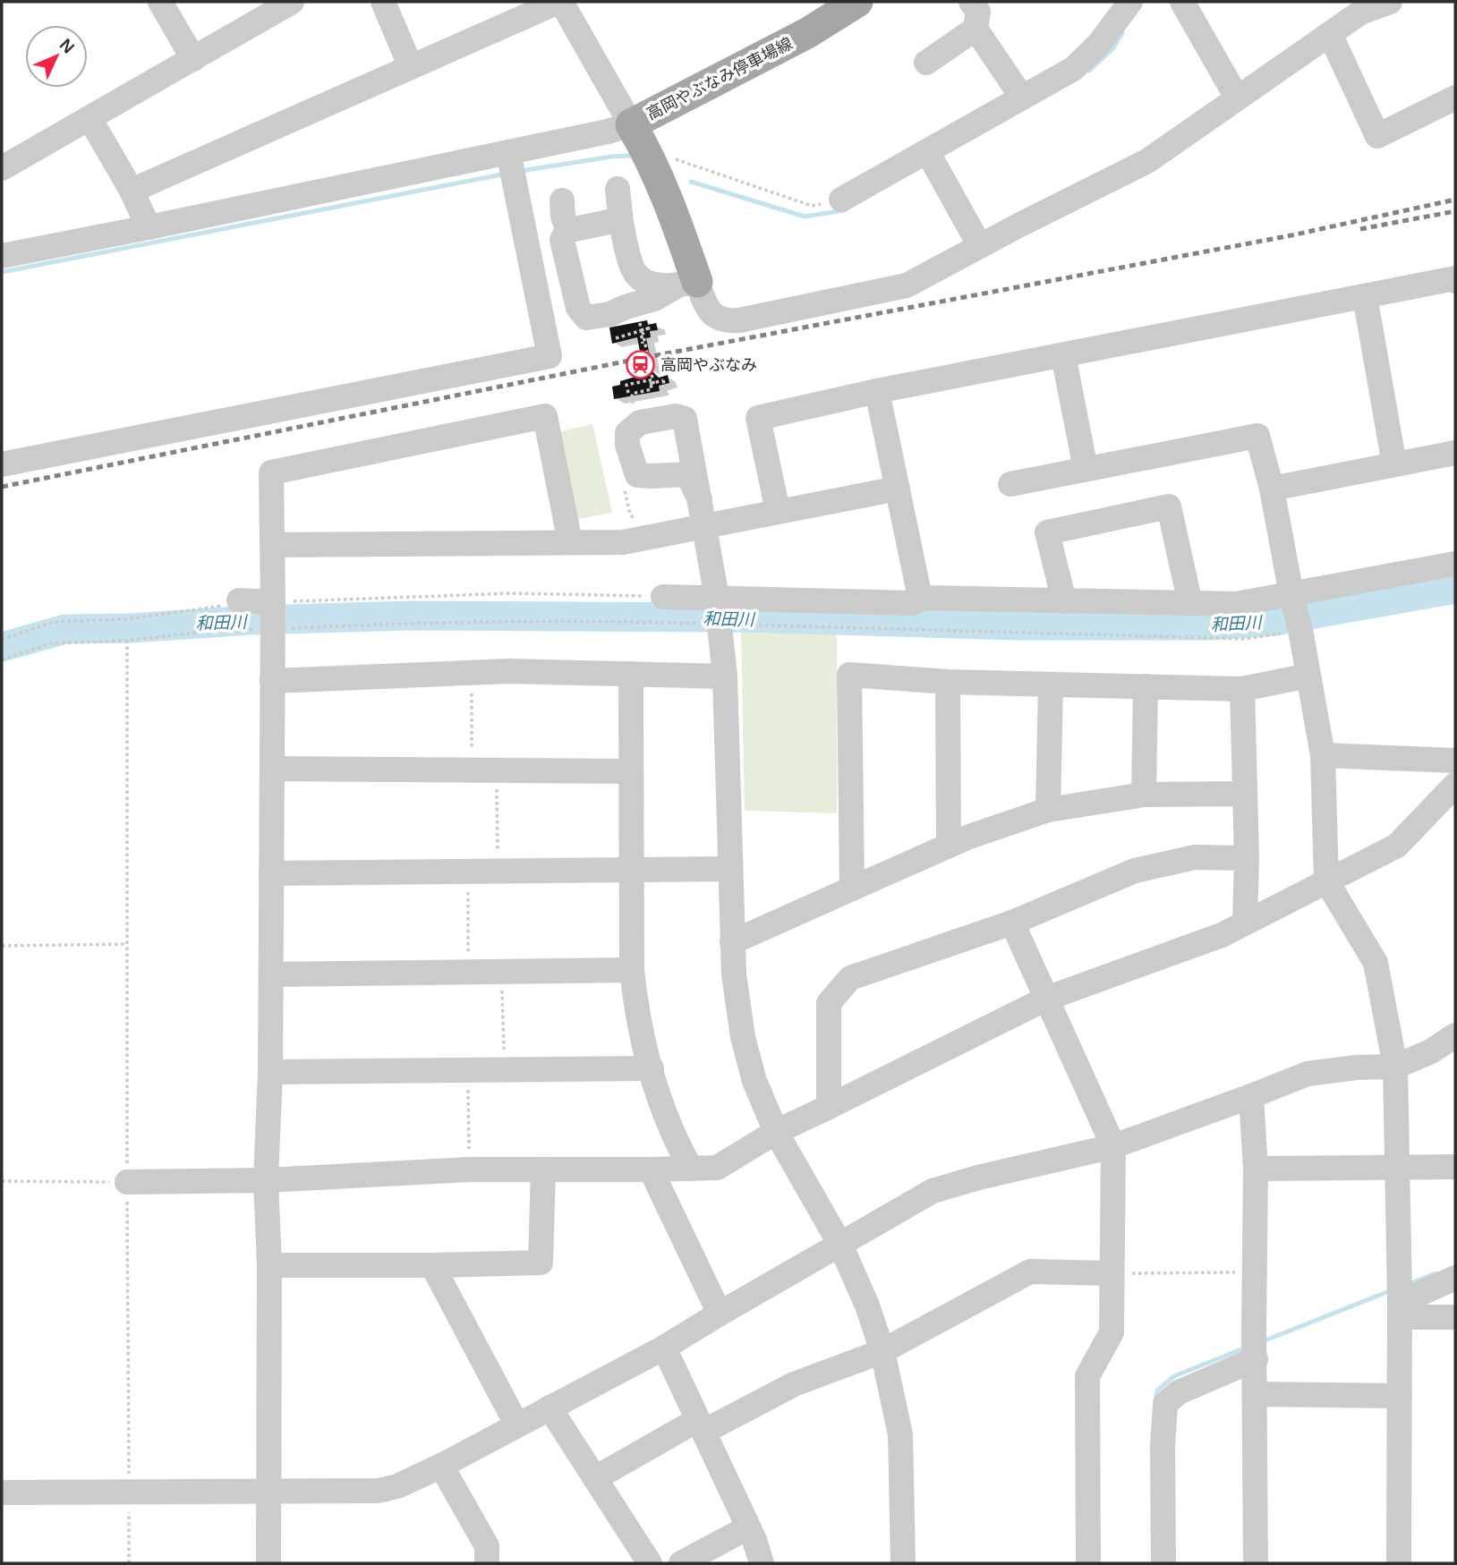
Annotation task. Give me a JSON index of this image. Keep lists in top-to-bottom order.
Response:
{
  "streets": {
    "main road": ["高岡やぶなみ停車場線"]
  },
  "water": ["和田川"],
  "places": {
    "station": ["高岡やぶなみ"]
  },
  "north": "top right"
}
